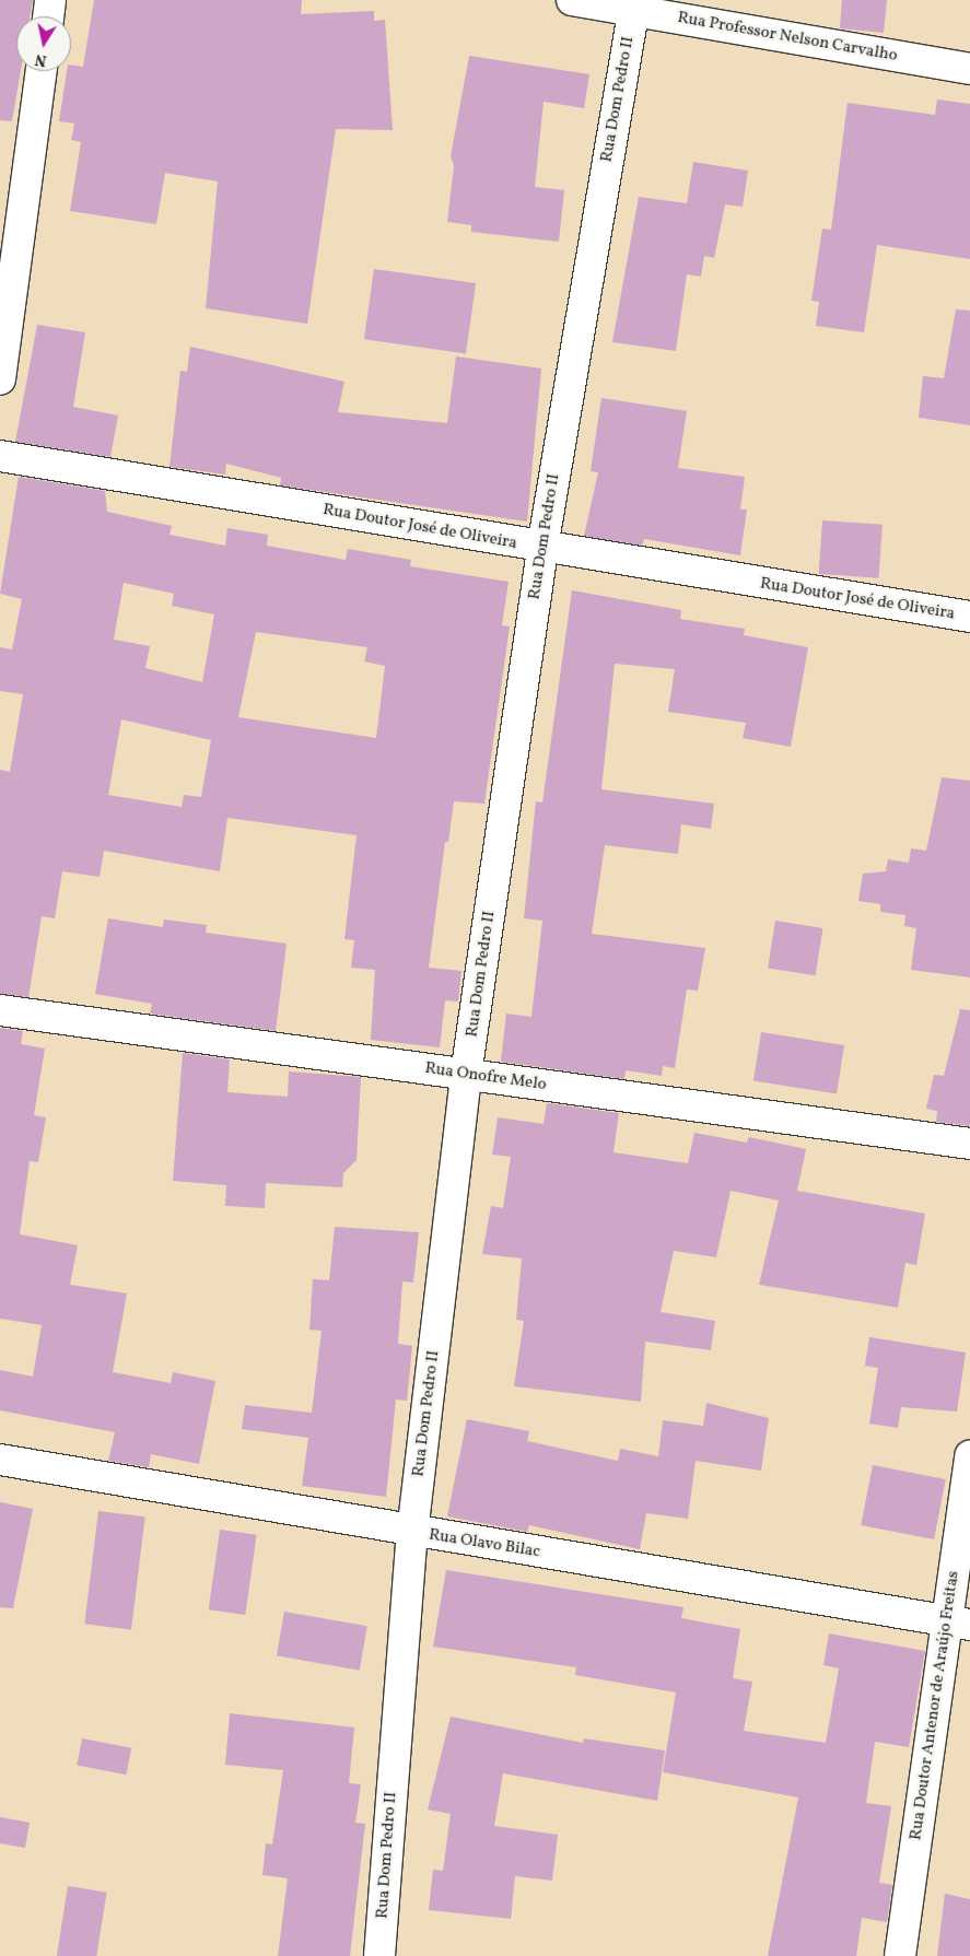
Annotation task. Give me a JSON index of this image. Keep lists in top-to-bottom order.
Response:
{
  "streets": {
    "street": [
      "Rua Professor Nelson Carvalho",
      "Rua Dom Pedro II",
      "Rua Doutor José de Oliveira",
      "Rua Onofre Melo",
      "Rua Olavo Bilac",
      "Rua Doutor Antenor de Araújo Freitas"
    ]
  },
  "crossings": [
    ["Rua Professor Nelson Carvalho", "Rua Dom Pedro II"],
    ["Rua Dom Pedro II", "Rua Doutor José de Oliveira"],
    ["Rua Dom Pedro II", "Rua Onofre Melo"],
    ["Rua Dom Pedro II", "Rua Olavo Bilac"],
    ["Rua Olavo Bilac", "Rua Doutor Antenor de Araújo Freitas"]
  ],
  "north": "bottom"
}
